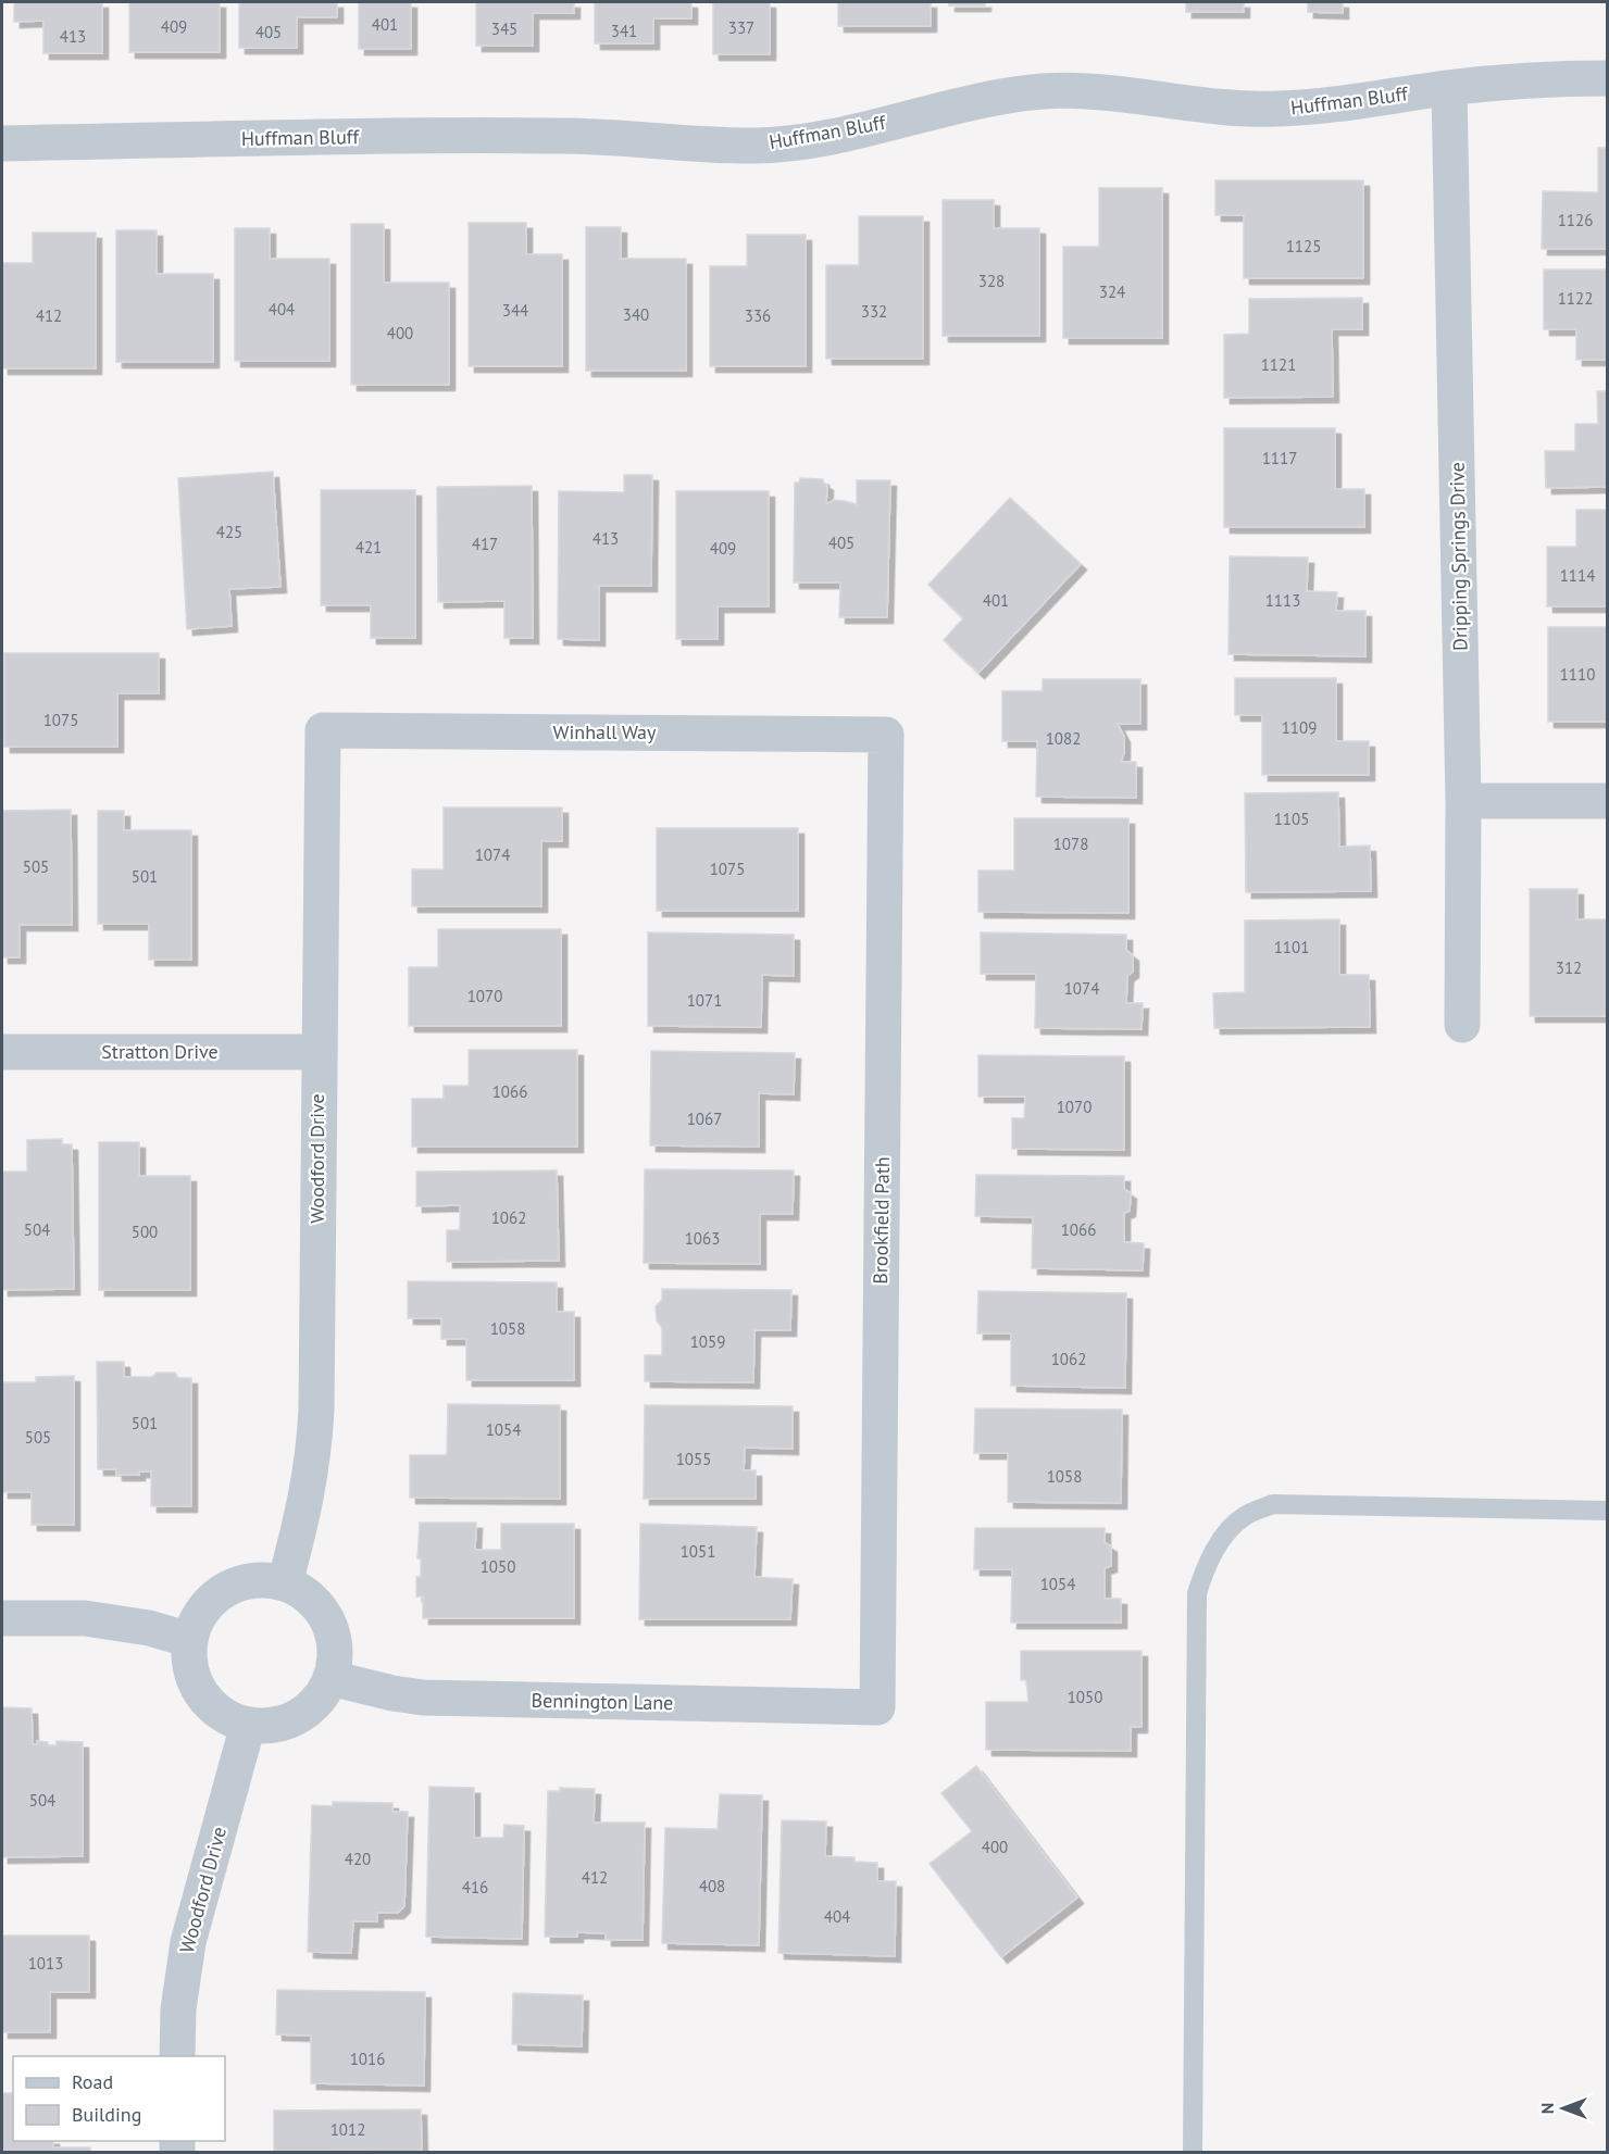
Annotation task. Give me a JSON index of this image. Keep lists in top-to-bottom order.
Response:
{
  "streets": {
    "street": [
      "Huffman Bluff",
      "Dripping Springs Drive",
      "Winhall Way",
      "Stratton Drive",
      "Woodford Drive",
      "Brookfield Path",
      "Bennington Lane"
    ]
  },
  "crossings": [
    ["Huffman Bluff", "Dripping Springs Drive"],
    ["Winhall Way", "Woodford Drive"],
    ["Winhall Way", "Brookfield Path"],
    ["Stratton Drive", "Woodford Drive"],
    ["Woodford Drive", "Bennington Lane"],
    ["Brookfield Path", "Bennington Lane"]
  ],
  "house_numbers": [
    "401",
    "409",
    "337",
    "345",
    "341",
    "405",
    "413",
    "1126",
    "1125",
    "328",
    "324",
    "1122",
    "404",
    "344",
    "332",
    "340",
    "412",
    "336",
    "400",
    "1121",
    "1117",
    "425",
    "413",
    "405",
    "417",
    "421",
    "409",
    "1114",
    "401",
    "1113",
    "1110",
    "1075",
    "1109",
    "1082",
    "1105",
    "1078",
    "1074",
    "505",
    "1075",
    "501",
    "1101",
    "312",
    "1074",
    "1070",
    "1071",
    "1066",
    "1070",
    "1067",
    "1062",
    "504",
    "1066",
    "500",
    "1063",
    "1058",
    "1059",
    "1062",
    "501",
    "1054",
    "505",
    "1055",
    "1058",
    "1051",
    "1050",
    "1054",
    "1050",
    "504",
    "400",
    "420",
    "412",
    "408",
    "416",
    "404",
    "1013",
    "1016",
    "1012"
  ],
  "legend": ["Road", "Building"],
  "north": "left"
}
